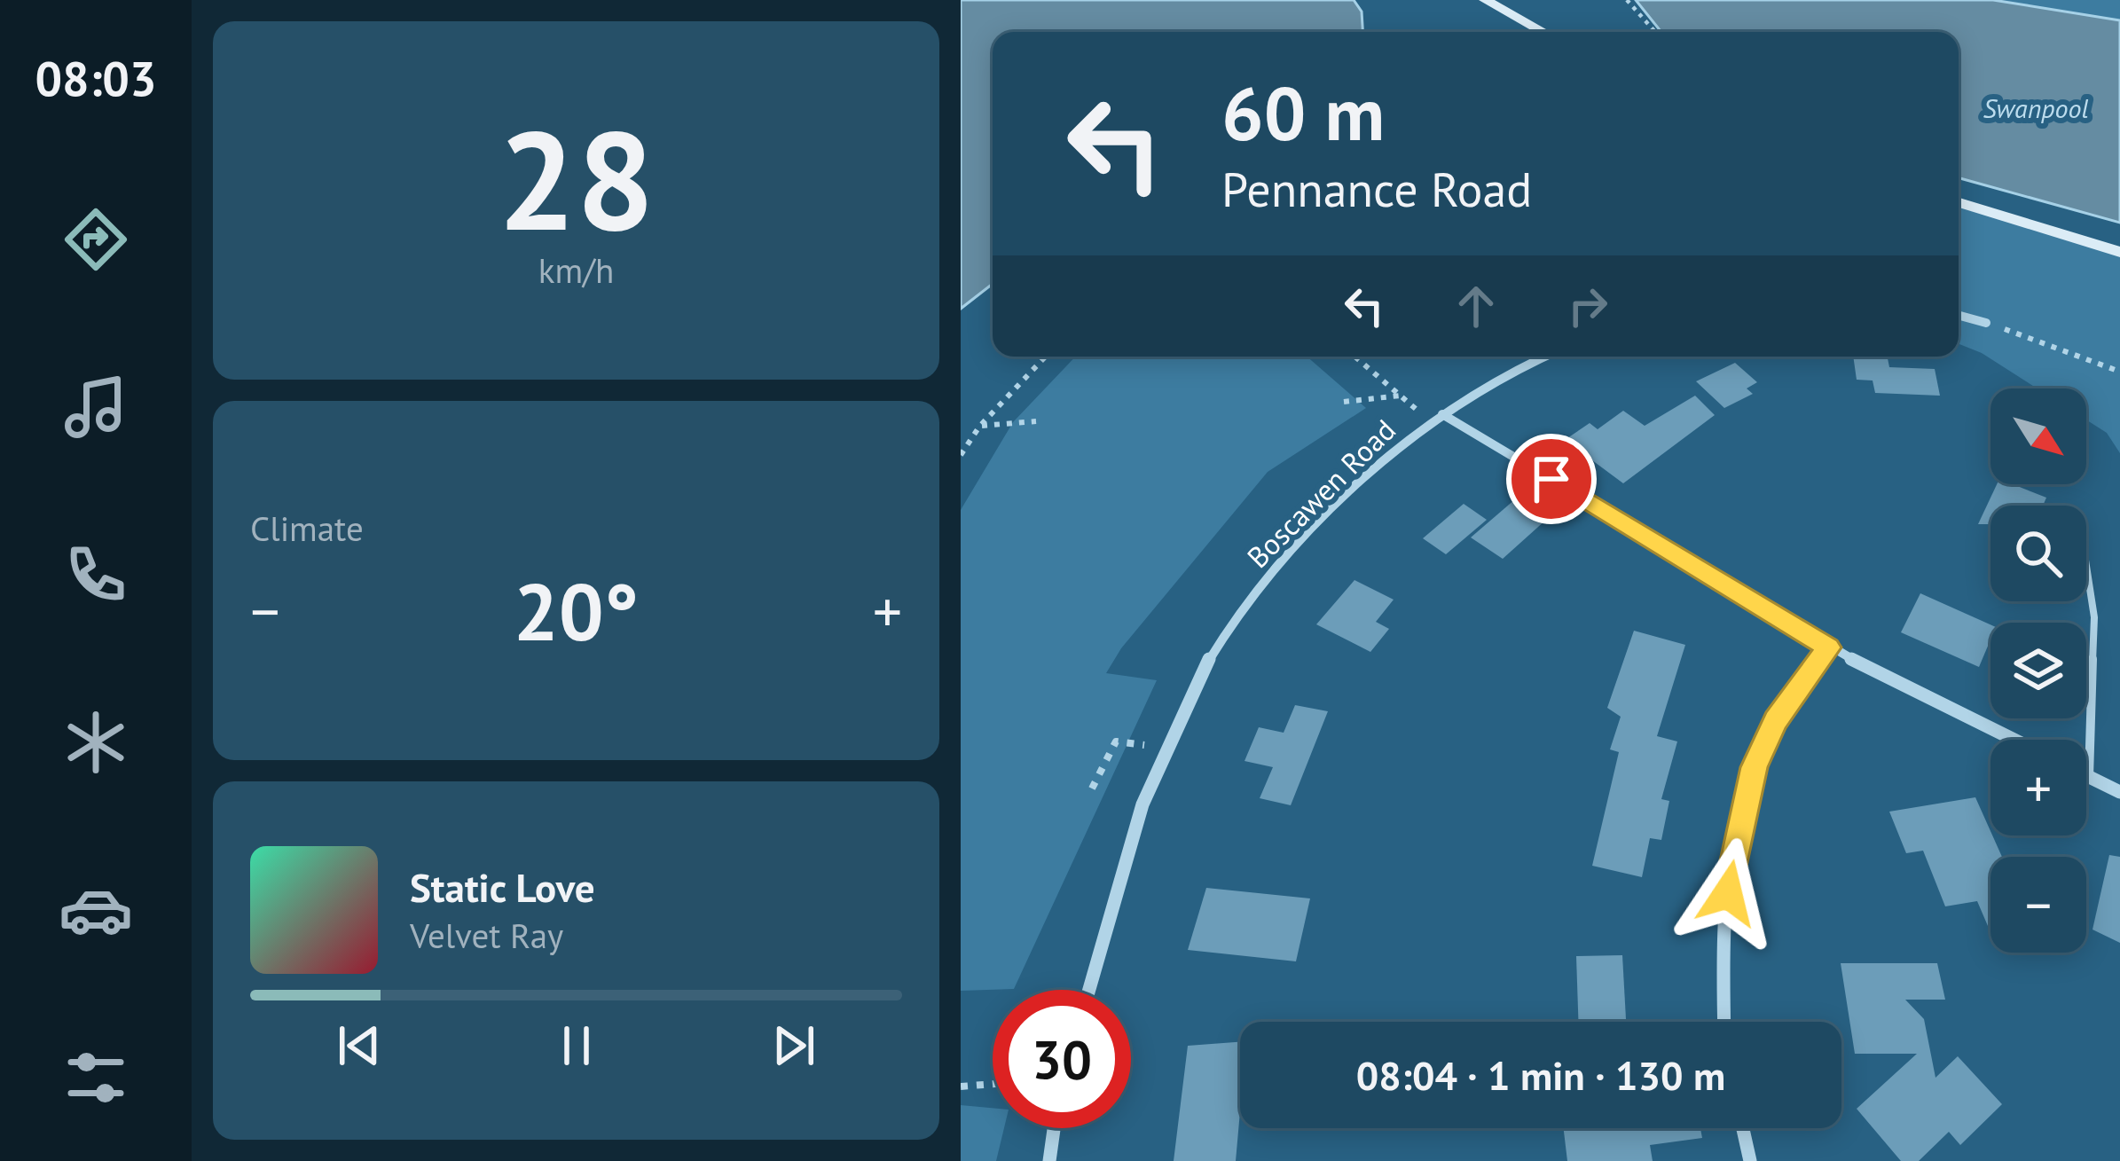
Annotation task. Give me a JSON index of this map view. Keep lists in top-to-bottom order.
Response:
{
  "streets": {
    "street": ["Boscawen Road"]
  },
  "water": ["Swanpool"],
  "north": "bottom right",
  "page": {
    "tabs": "08:03",
    "tile": [
      ["28", "km/h"],
      "Climate"
    ],
    "turn": ["60 m", "Pennance Road"],
    "map_buttons": ["+", "−"],
    "heat": ["−", "20°", "+"],
    "song": ["Static Love", "Velvet Ray"],
    "limit": "30",
    "trip": "08:04 · 1 min · 130 m"
  }
}
